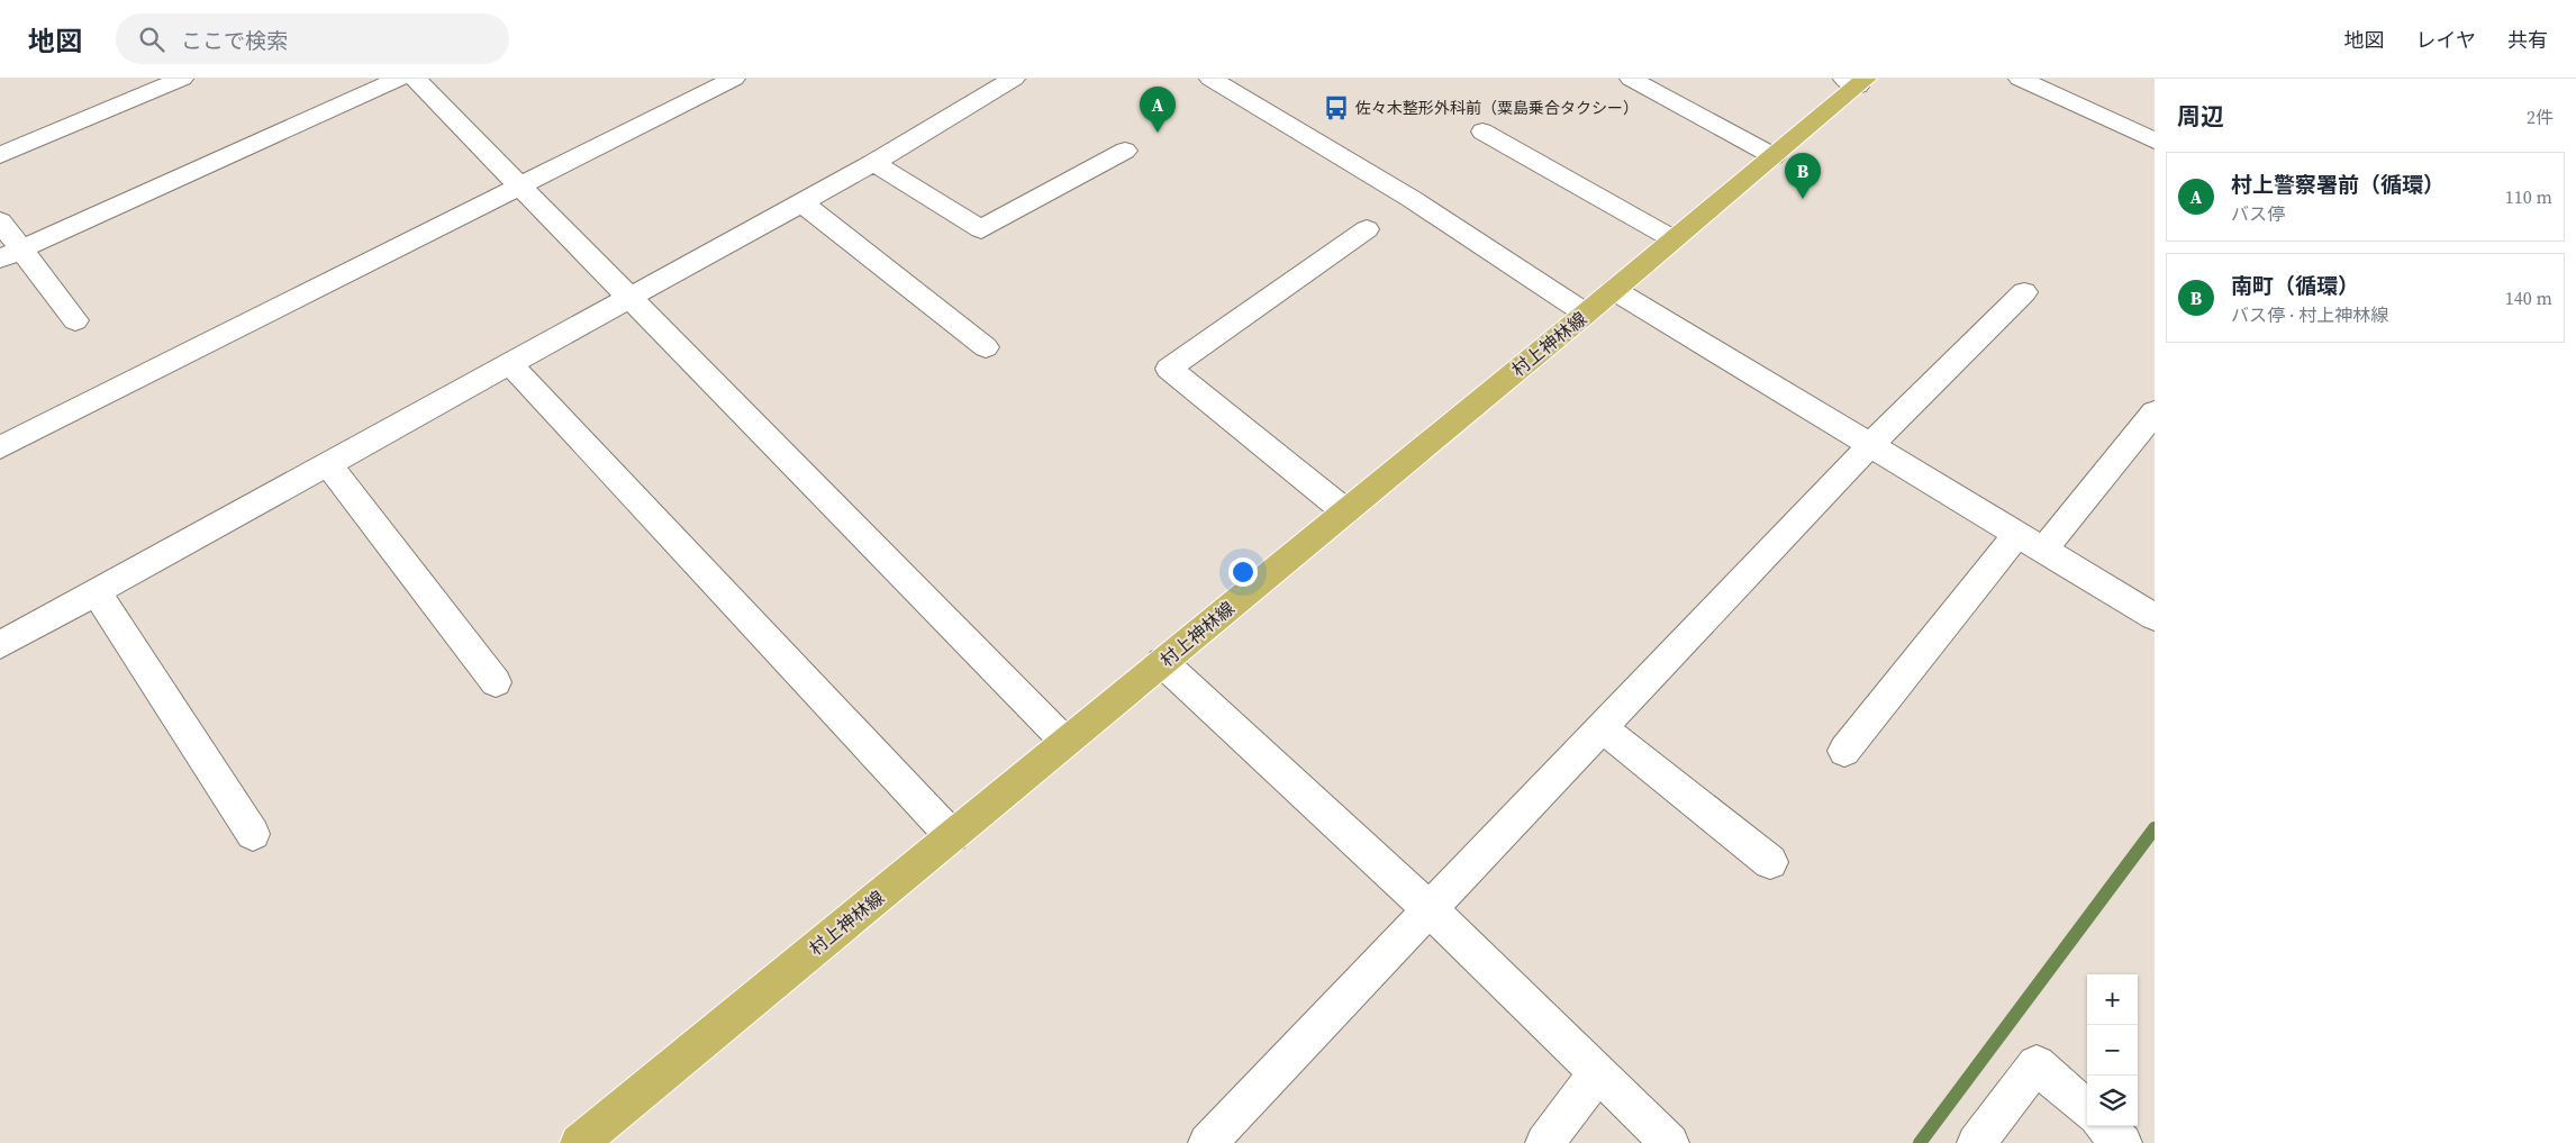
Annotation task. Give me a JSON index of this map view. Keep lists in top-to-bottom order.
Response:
{
  "streets": {
    "main road": ["村上神林線"]
  },
  "places": {
    "bus stop": ["佐々木整形外科前（粟島乗合タクシー）"]
  },
  "page": {
    "header": "地図",
    "search": "ここで検索",
    "nav": ["地図", "レイヤ", "共有"],
    "heading": ["周辺", "2件"],
    "pins": ["A", "B"],
    "list": [
      {
        "mark": "A",
        "name": "村上警察署前（循環）",
        "note": "バス停",
        "value": "110 m"
      },
      {
        "mark": "B",
        "name": "南町（循環）",
        "note": "バス停 · 村上神林線",
        "value": "140 m"
      }
    ],
    "map_buttons": ["+", "−"]
  }
}
